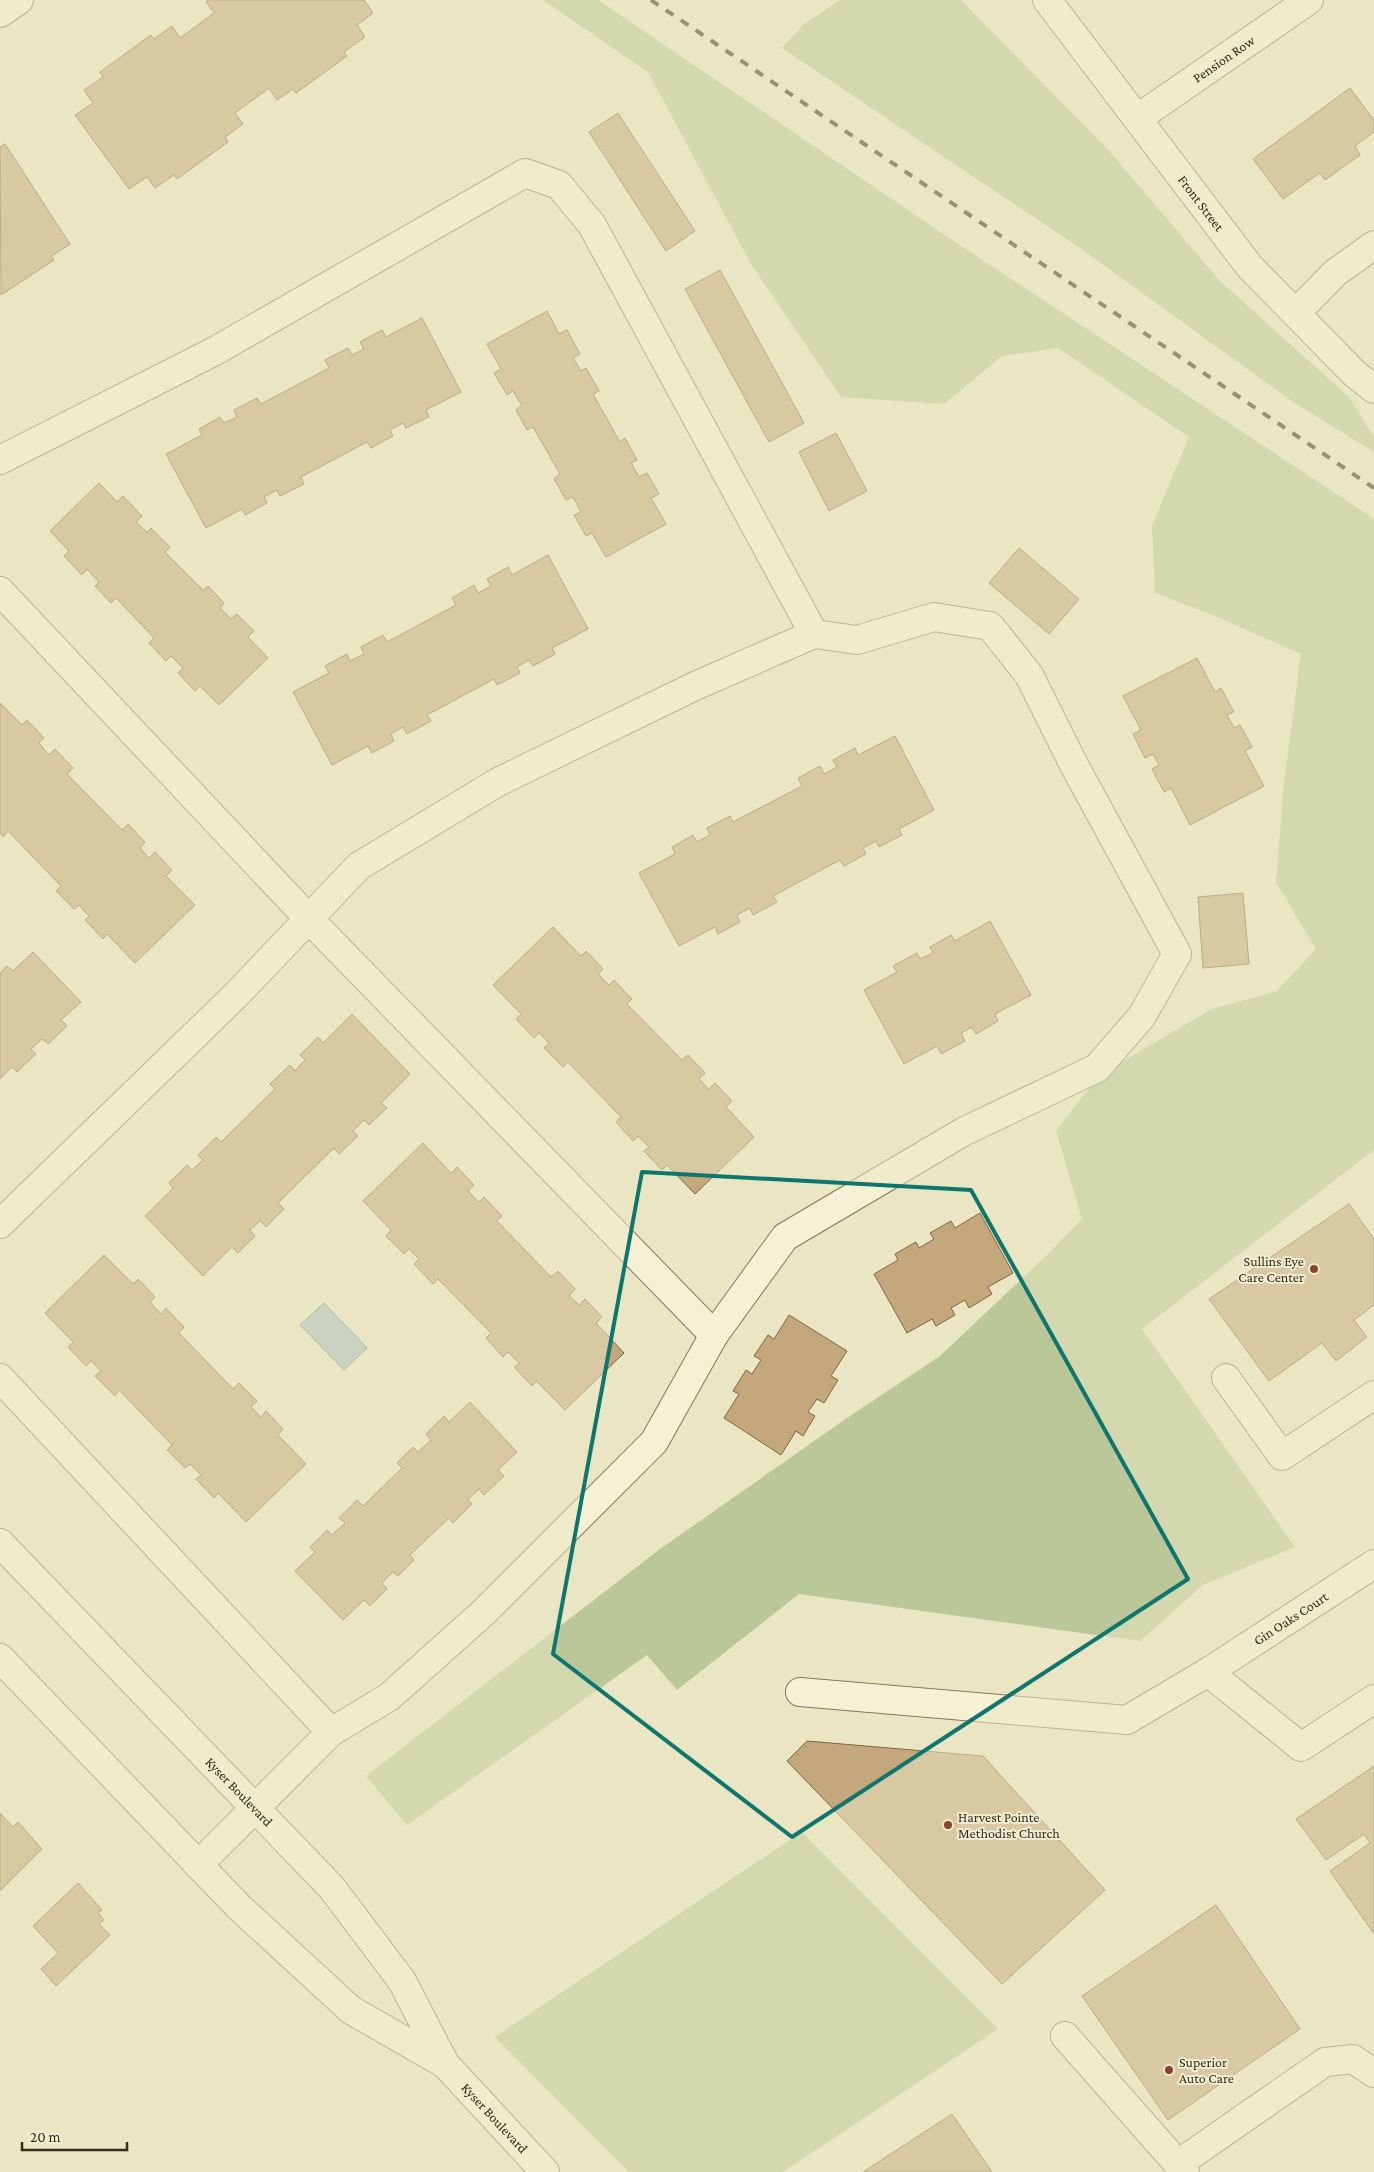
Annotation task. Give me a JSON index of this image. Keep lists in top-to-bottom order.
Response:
{
  "streets": {
    "street": [
      "Pension Row",
      "Front Street",
      "Gin Oaks Court",
      "Kyser Boulevard"
    ]
  },
  "crossings": [
    ["Pension Row", "Front Street"]
  ],
  "places": ["Sullins Eye Care Center", "Harvest Pointe Methodist Church", "Superior Auto Care"],
  "scale_bar": "20 m"
}
